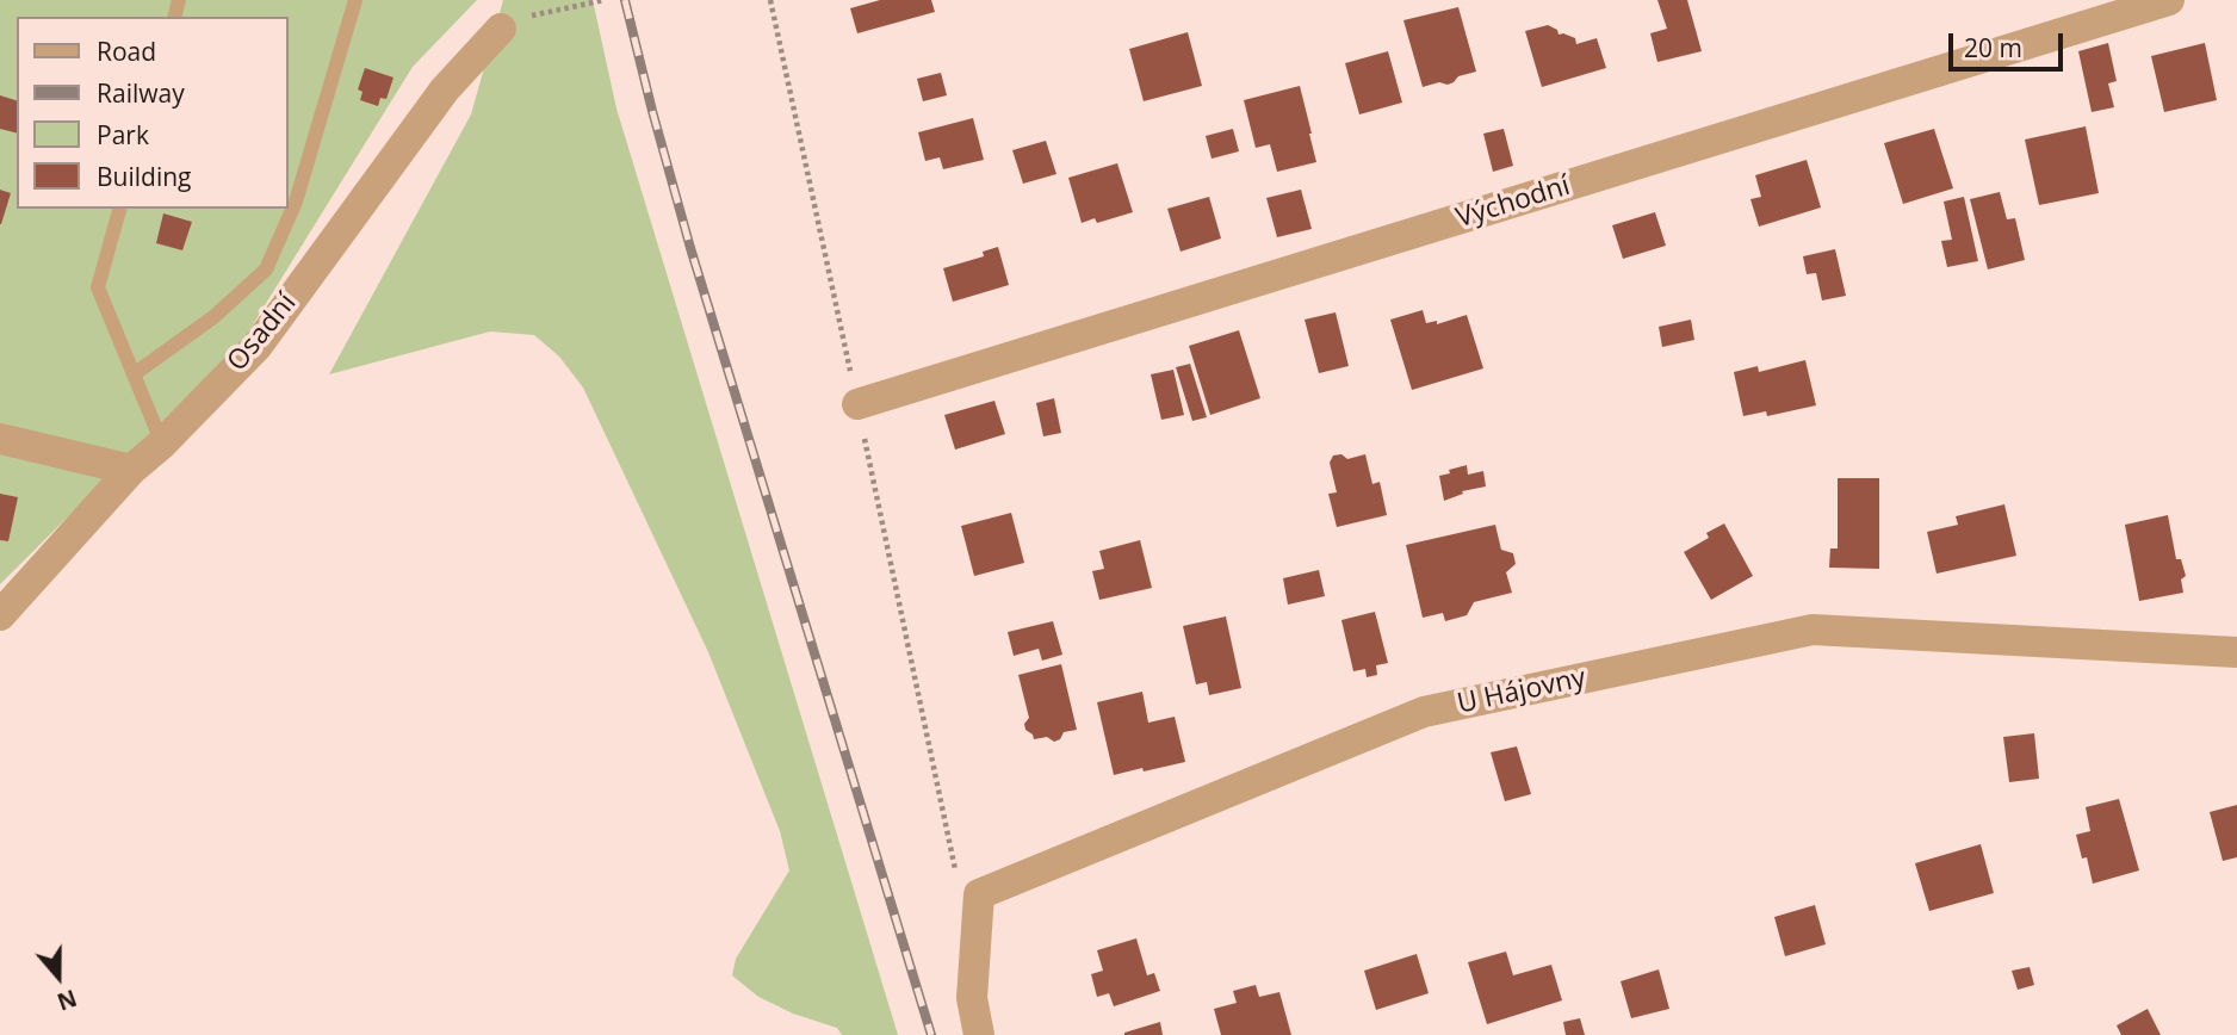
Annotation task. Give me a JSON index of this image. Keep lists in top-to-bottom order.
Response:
{
  "streets": {
    "street": ["Východní", "Osadní", "U Hájovny"]
  },
  "legend": [
    "Road",
    "Railway",
    "Park",
    "Building"
  ],
  "scale_bar": "20 m",
  "north": "bottom"
}
